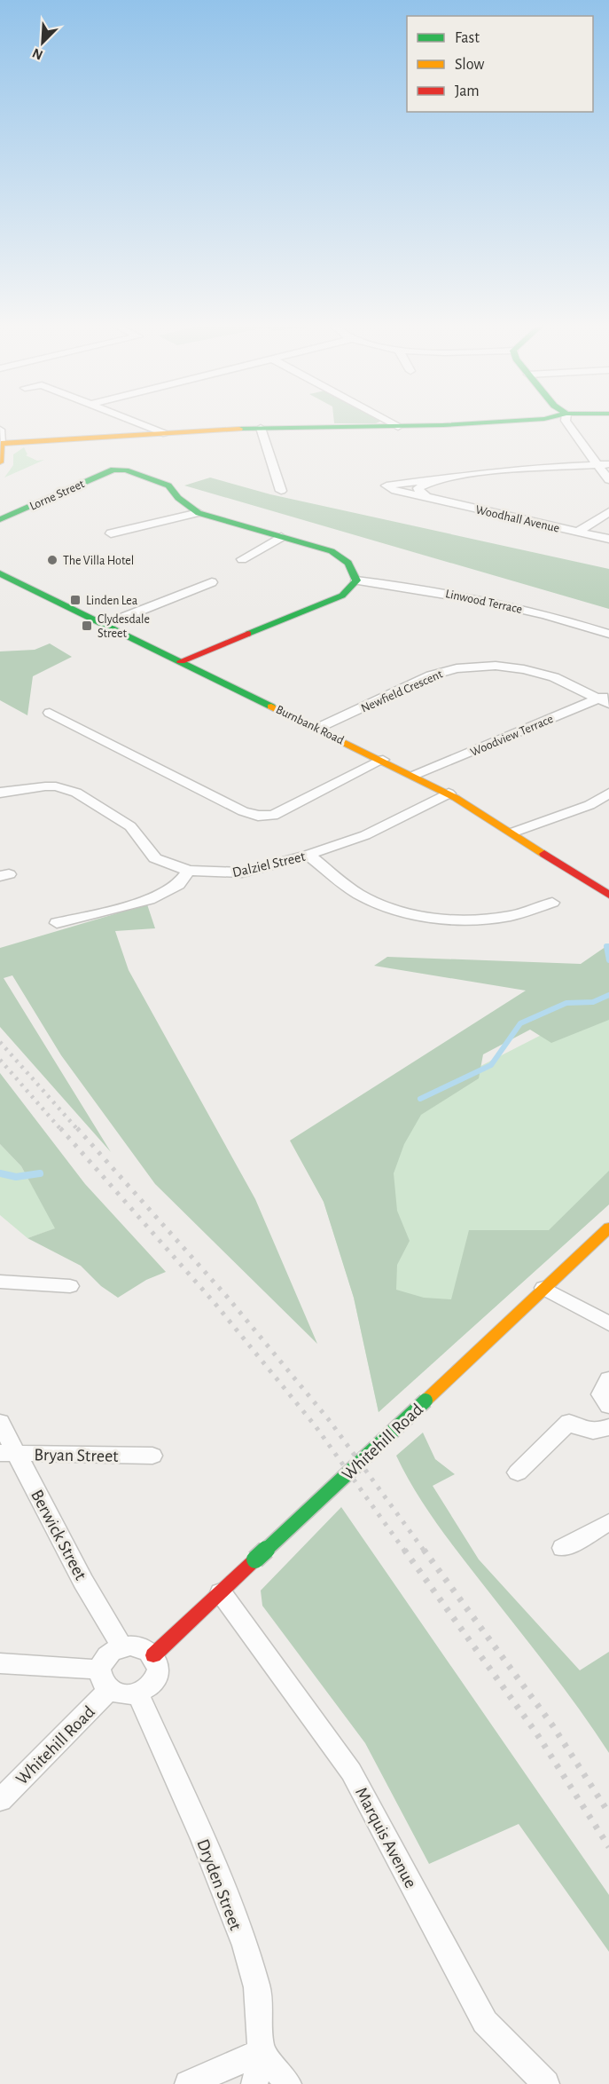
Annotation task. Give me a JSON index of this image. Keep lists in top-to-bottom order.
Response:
{
  "streets": {
    "main road": ["Lorne Street", "Burnbank Road", "Whitehill Road"],
    "street": [
      "Woodhall Avenue",
      "Linwood Terrace",
      "Newfield Crescent",
      "Woodview Terrace",
      "Dalziel Street",
      "Bryan Street",
      "Berwick Street",
      "Marquis Avenue",
      "Dryden Street"
    ]
  },
  "crossings": [
    ["Newfield Crescent", "Burnbank Road"],
    ["Newfield Crescent", "Woodview Terrace"],
    ["Burnbank Road", "Woodview Terrace"],
    ["Burnbank Road", "Dalziel Street"],
    ["Whitehill Road", "Berwick Street"],
    ["Whitehill Road", "Marquis Avenue"],
    ["Whitehill Road", "Dryden Street"],
    ["Bryan Street", "Berwick Street"],
    ["Berwick Street", "Dryden Street"]
  ],
  "places": {
    "other": ["The Villa Hotel"],
    "transit": ["Linden Lea", "Clydesdale Street"]
  },
  "legend": ["Fast", "Slow", "Jam"],
  "north": "bottom left"
}
